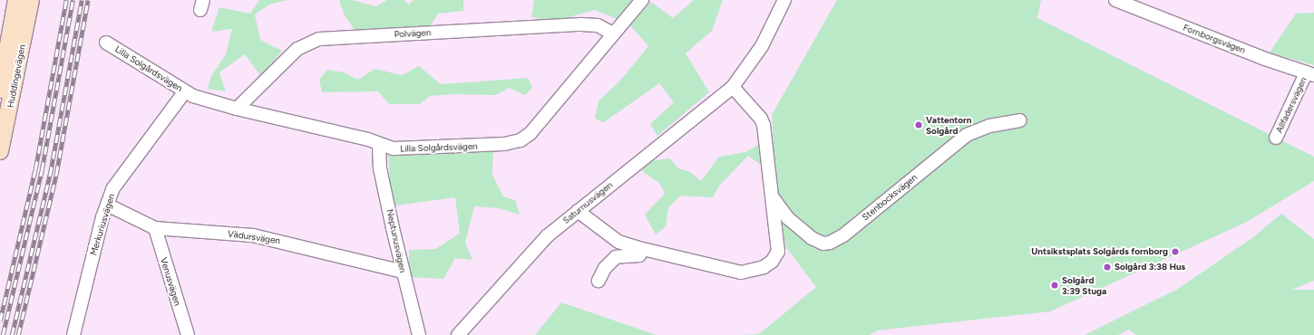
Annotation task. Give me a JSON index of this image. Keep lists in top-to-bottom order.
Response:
{
  "streets": {
    "main road": ["Huddingevägen"],
    "street": [
      "Polvägen",
      "Fornborgsvägen",
      "Lilla Solgårdsvägen",
      "Allfadersvägen",
      "Stenbocksvägen",
      "Saturnusvägen",
      "Merkuriusvägen",
      "Vädursvägen",
      "Neptunusvägen",
      "Venusvägen"
    ]
  },
  "crossings": [
    ["Polvägen", "Lilla Solgårdsvägen"],
    ["Fornborgsvägen", "Allfadersvägen"],
    ["Lilla Solgårdsvägen", "Merkuriusvägen"],
    ["Lilla Solgårdsvägen", "Neptunusvägen"],
    ["Stenbocksvägen", "Saturnusvägen"],
    ["Merkuriusvägen", "Vädursvägen"],
    ["Vädursvägen", "Neptunusvägen"],
    ["Vädursvägen", "Venusvägen"]
  ],
  "places": [
    "Vattentorn Solgård",
    "Untsikstsplats Solgårds fornborg",
    "Solgård 3:38 Hus",
    "Solgård 3:39 Stuga"
  ]
}
